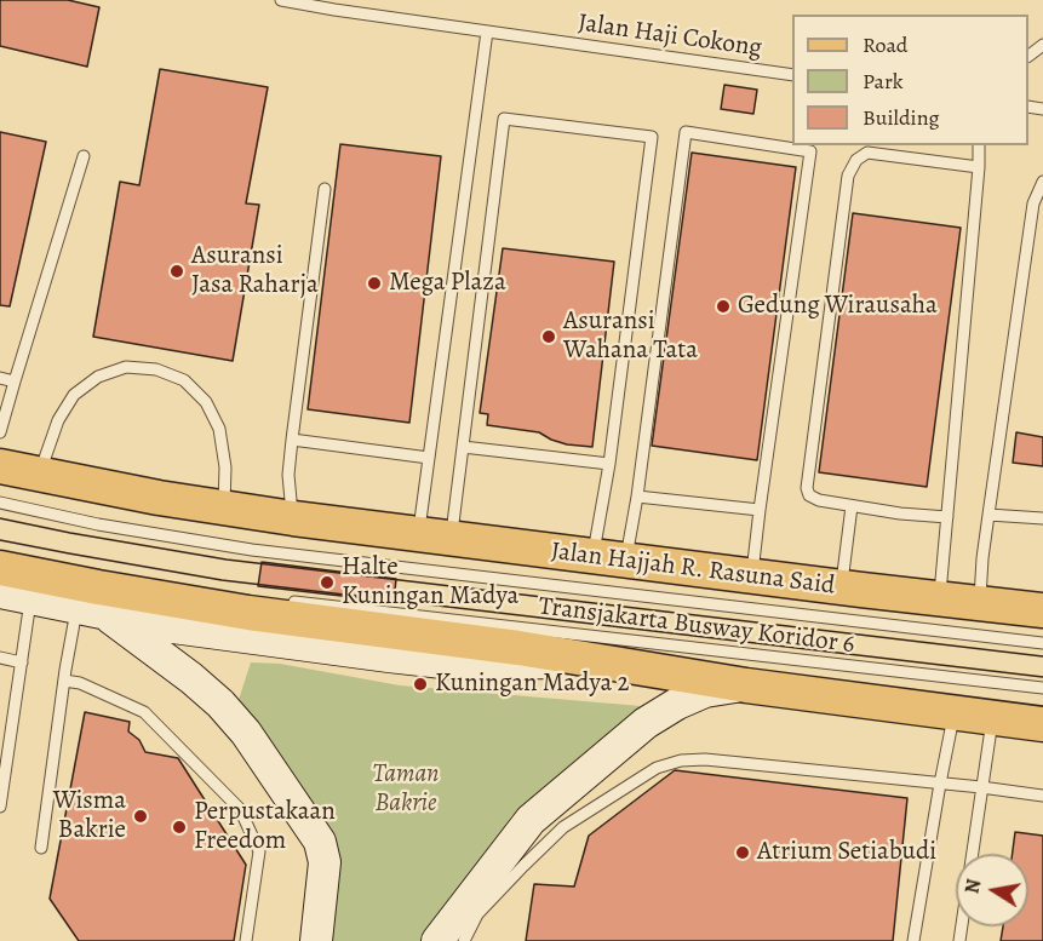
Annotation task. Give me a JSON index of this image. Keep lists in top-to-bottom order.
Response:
{
  "streets": {
    "main road": ["Jalan Hajjah R. Rasuna Said"],
    "lane": ["Jalan Haji Cokong", "Transjakarta Busway Koridor 6"]
  },
  "parks": ["Taman Bakrie"],
  "places": [
    "Asuransi Jasa Raharja",
    "Mega Plaza",
    "Gedung Wirausaha",
    "Asuransi Wahana Tata",
    "Halte Kuningan Madya",
    "Kuningan Madya 2",
    "Wisma Bakrie",
    "Perpustakaan Freedom",
    "Atrium Setiabudi"
  ],
  "legend": ["Road", "Park", "Building"],
  "north": "left"
}
